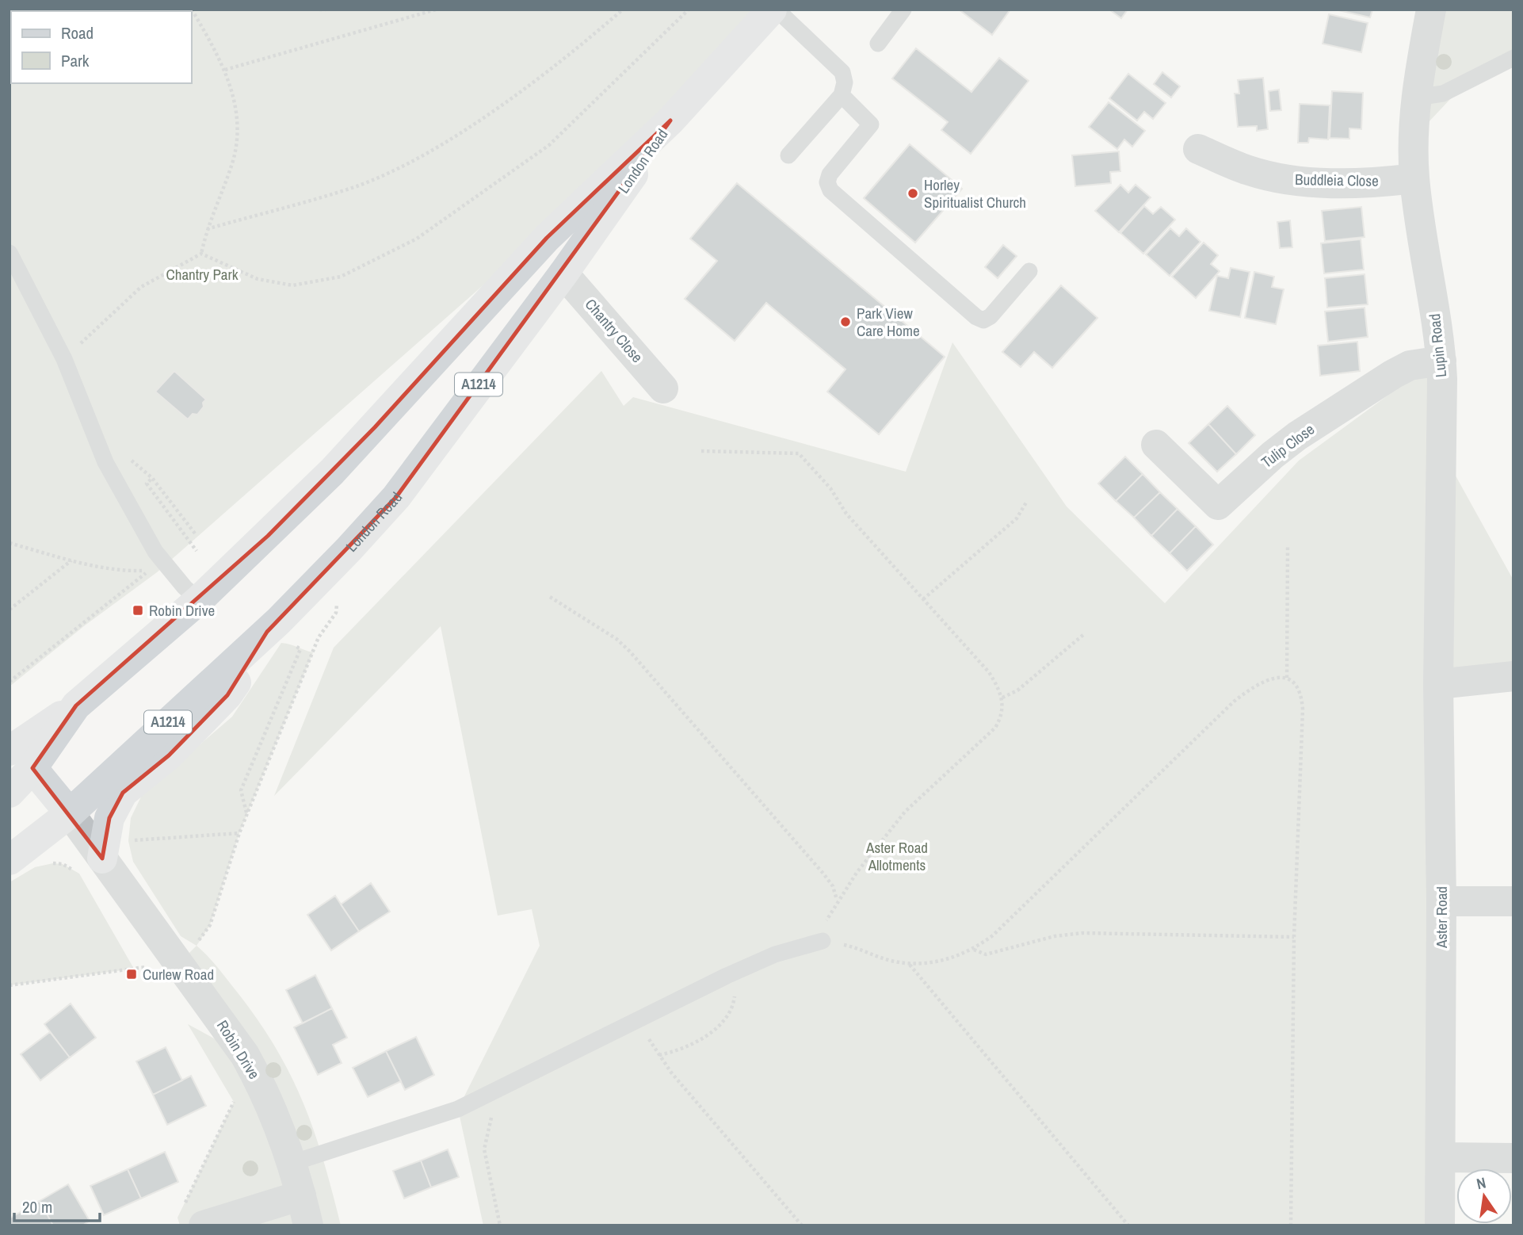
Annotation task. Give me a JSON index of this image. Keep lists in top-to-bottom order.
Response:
{
  "streets": {
    "main road": ["London Road", "A1214"],
    "street": [
      "Buddleia Close",
      "Chantry Close",
      "Lupin Road",
      "Tulip Close",
      "Aster Road",
      "Robin Drive"
    ]
  },
  "crossings": [
    ["London Road", "Chantry Close"],
    ["London Road", "Robin Drive"],
    ["Buddleia Close", "Lupin Road"],
    ["Lupin Road", "Tulip Close"],
    ["Lupin Road", "Aster Road"]
  ],
  "parks": ["Chantry Park", "Aster Road Allotments"],
  "places": {
    "other": ["Horley Spiritualist Church", "Park View Care Home"],
    "transit": ["Robin Drive", "Curlew Road"]
  },
  "legend": ["Road", "Park"],
  "scale_bar": "20 m",
  "north": "top"
}
